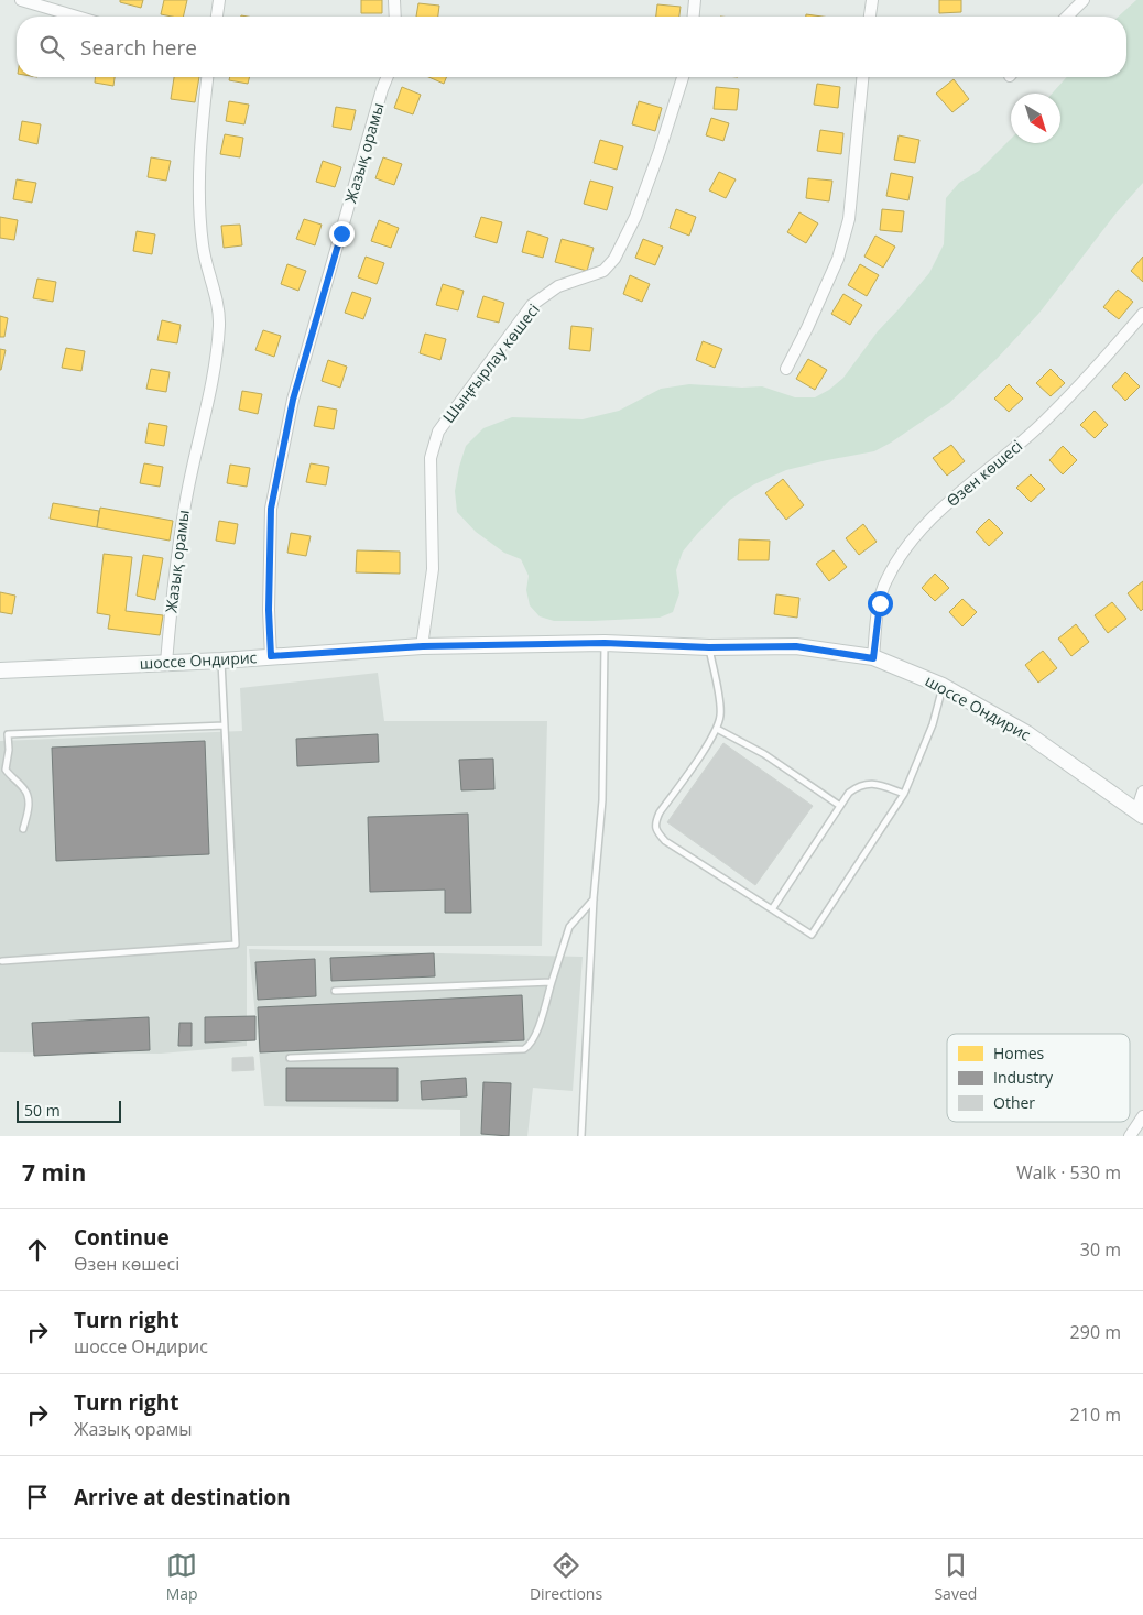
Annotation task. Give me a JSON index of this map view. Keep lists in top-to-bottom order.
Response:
{
  "streets": {
    "main road": ["шоссе Ондирис"],
    "street": ["Жазық орамы", "Шыңғырлау көшесі", "Өзен көшесі"]
  },
  "crossings": [
    ["Жазық орамы", "шоссе Ондирис"],
    ["Шыңғырлау көшесі", "шоссе Ондирис"],
    ["Өзен көшесі", "шоссе Ондирис"]
  ],
  "legend": ["Homes", "Industry", "Other"],
  "scale_bar": "50 m",
  "north": "bottom right",
  "page": {
    "search": "Search here",
    "scale": "50 m",
    "heading": ["7 min", "Walk · 530 m"],
    "list": [
      ["Continue", "Өзен көшесі", "30 m"],
      ["Turn right", "шоссе Ондирис", "290 m"],
      ["Turn right", "Жазық орамы", "210 m"],
      "Arrive at destination"
    ],
    "nav": ["Map", "Directions", "Saved"]
  }
}
